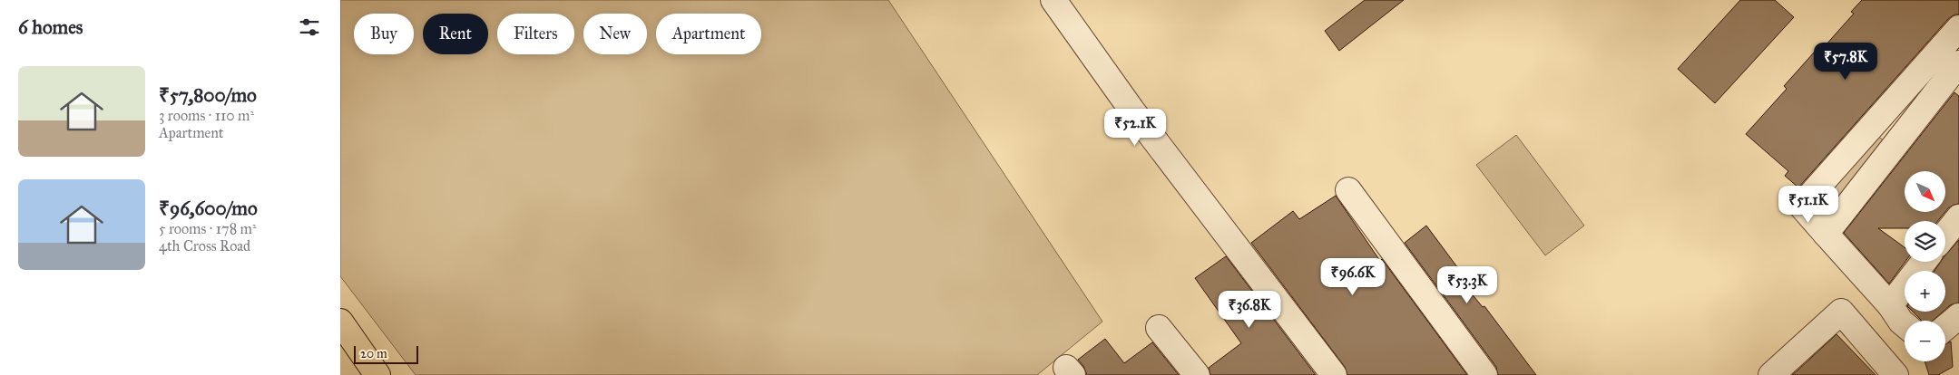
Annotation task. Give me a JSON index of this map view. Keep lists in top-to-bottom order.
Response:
{
  "scale_bar": "20 m",
  "north": "bottom right",
  "page": {
    "heading": "6 homes",
    "chip": [
      "Buy",
      "Rent",
      "Filters",
      "New",
      "Apartment"
    ],
    "price": [
      "₹57.8K",
      "₹52.1K",
      "₹51.1K",
      "₹96.6K",
      "₹53.3K",
      "₹36.8K"
    ],
    "list": [
      {
        "name": "₹57,800/mo",
        "note": "3 rooms · 110 m² · Apartment"
      },
      {
        "name": "₹96,600/mo",
        "note": "5 rooms · 178 m² · 4th Cross Road"
      }
    ],
    "map_buttons": ["+", "−"],
    "scale": "20 m"
  }
}
